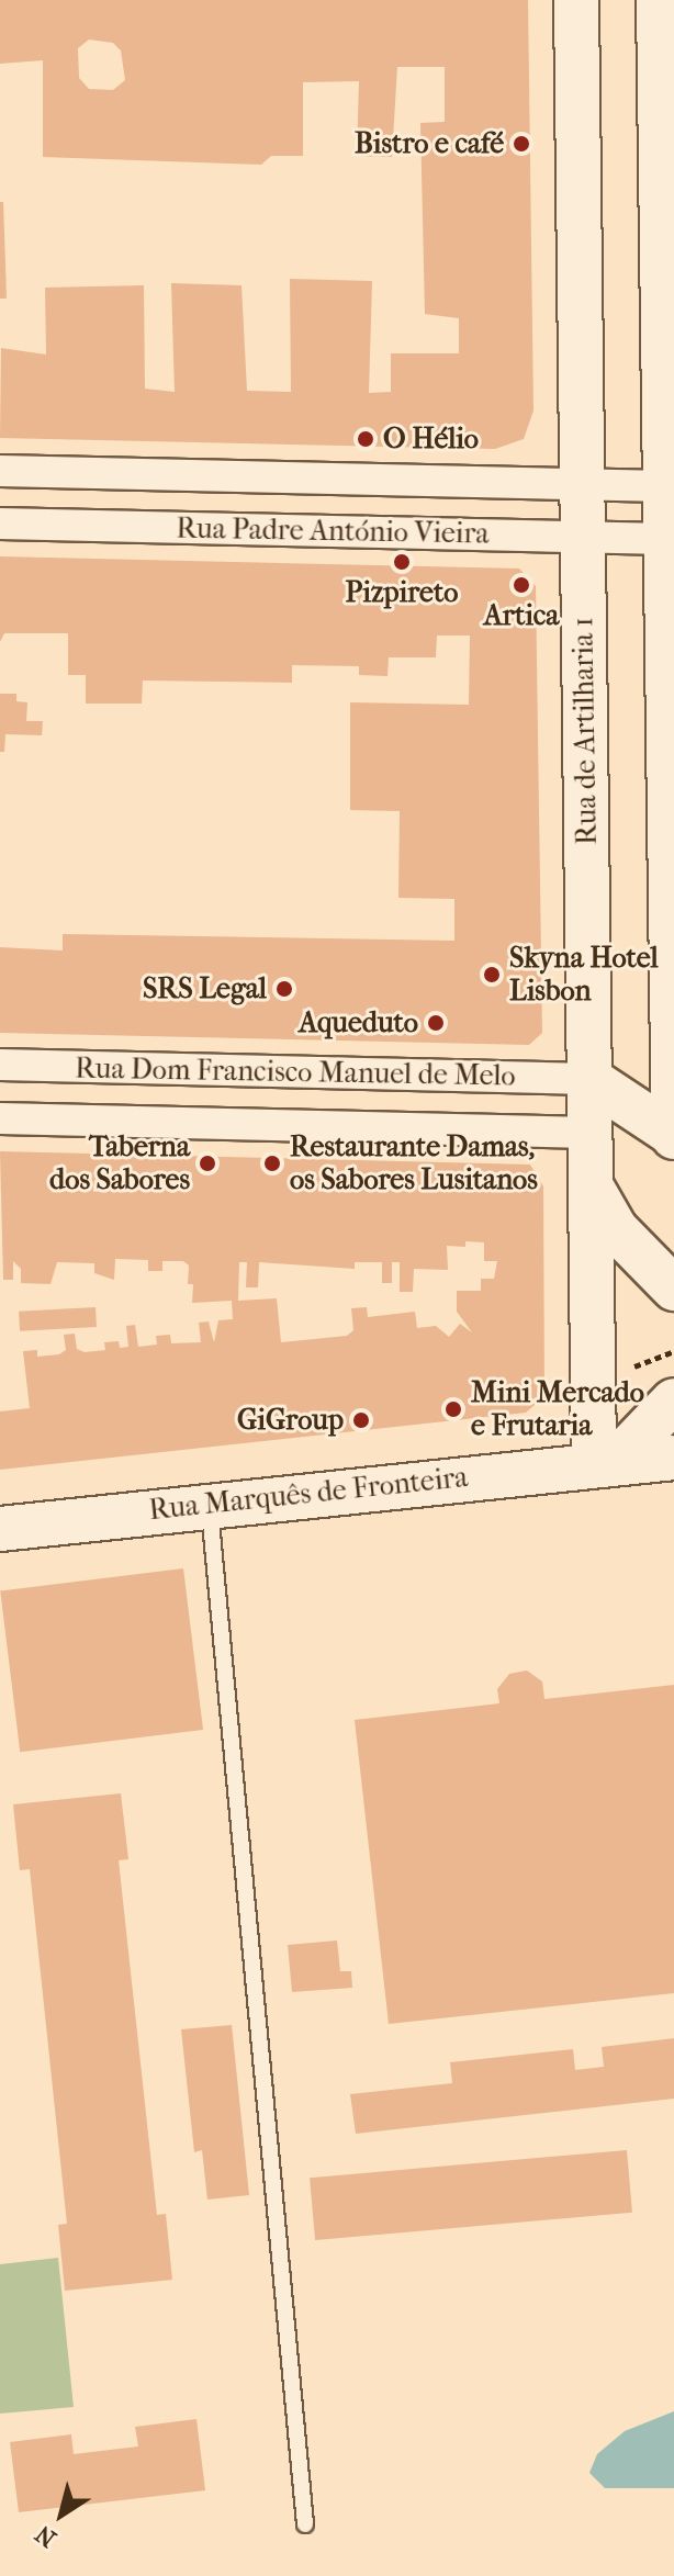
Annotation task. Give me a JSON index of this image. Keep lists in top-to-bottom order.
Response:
{
  "streets": {
    "main road": ["Rua de Artilharia 1", "Rua Marquês de Fronteira"],
    "street": ["Rua Padre António Vieira", "Rua Dom Francisco Manuel de Melo"]
  },
  "crossings": [
    ["Rua Padre António Vieira", "Rua de Artilharia 1"],
    ["Rua de Artilharia 1", "Rua Dom Francisco Manuel de Melo"],
    ["Rua de Artilharia 1", "Rua Marquês de Fronteira"]
  ],
  "places": [
    "Bistro e café",
    "O Hélio",
    "Pizpireto",
    "Artica",
    "Skyna Hotel Lisbon",
    "SRS Legal",
    "Aqueduto",
    "Taberna dos Sabores",
    "Restaurante Damas, os Sabores Lusitanos",
    "Mini Mercado e Frutaria",
    "GiGroup"
  ],
  "north": "bottom left"
}
